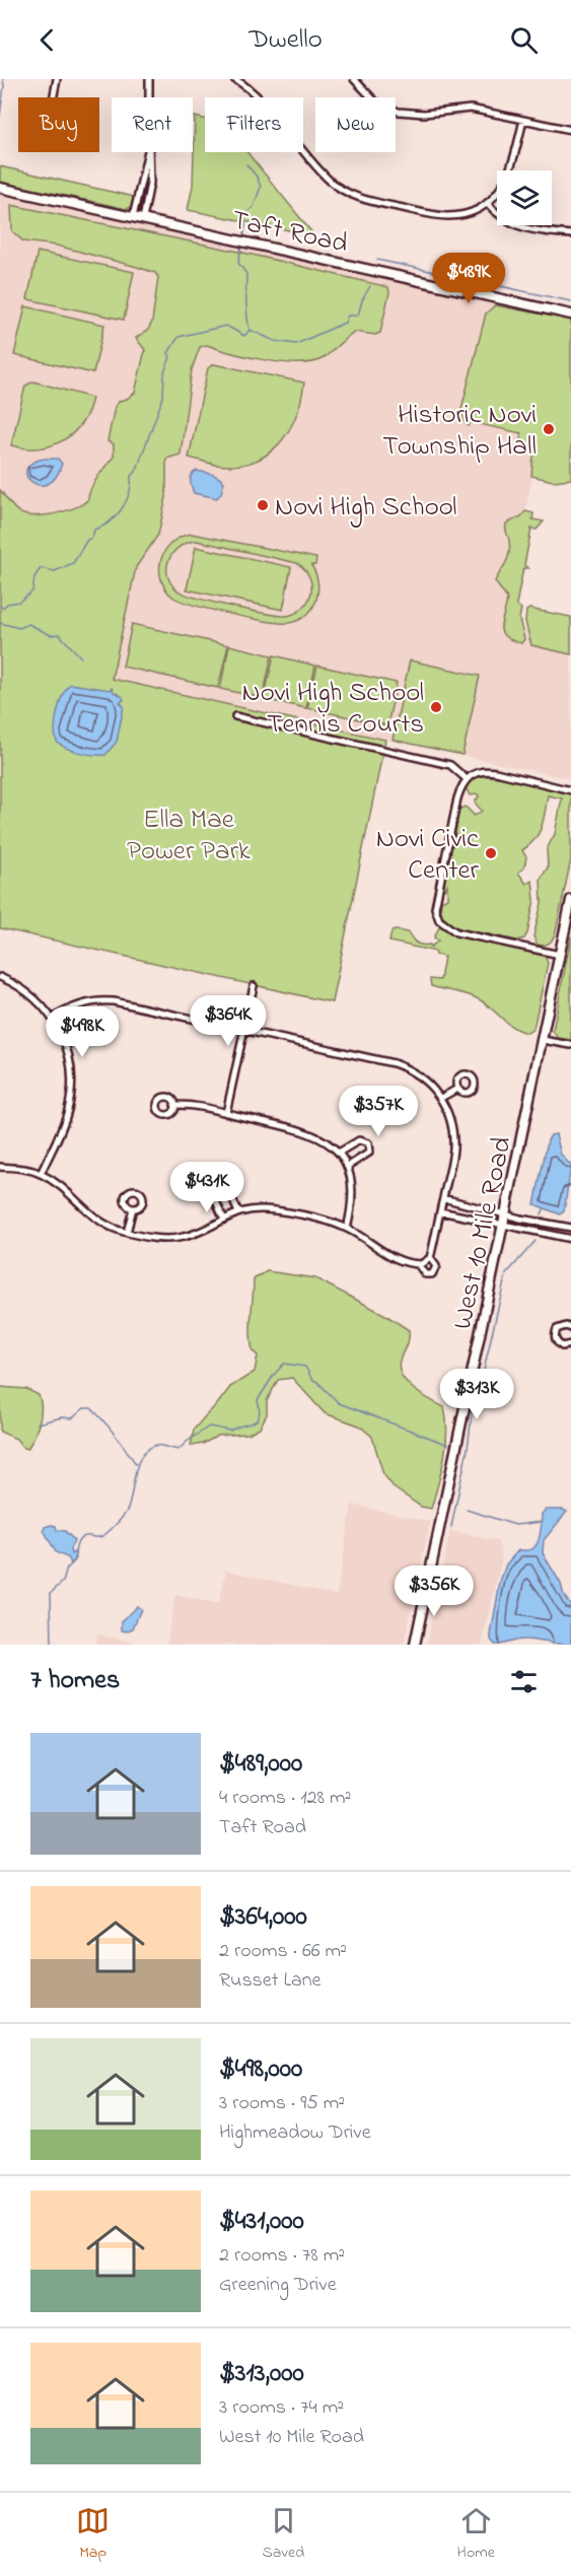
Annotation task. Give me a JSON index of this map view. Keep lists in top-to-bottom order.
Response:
{
  "streets": {
    "main road": ["Taft Road", "West 10 Mile Road"]
  },
  "parks": ["Ella Mae Power Park"],
  "places": [
    "Historic Novi Township Hall",
    "Novi High School",
    "Novi High School Tennis Courts",
    "Novi Civic Center"
  ],
  "page": {
    "header": "Dwello",
    "chip": [
      "Buy",
      "Rent",
      "Filters",
      "New"
    ],
    "price": [
      "$489K",
      "$364K",
      "$498K",
      "$357K",
      "$431K",
      "$313K",
      "$356K"
    ],
    "heading": "7 homes",
    "list": [
      {
        "name": "$489,000",
        "note": "4 rooms · 128 m² · Taft Road"
      },
      {
        "name": "$364,000",
        "note": "2 rooms · 66 m² · Russet Lane"
      },
      {
        "name": "$498,000",
        "note": "3 rooms · 95 m² · Highmeadow Drive"
      },
      {
        "name": "$431,000",
        "note": "2 rooms · 78 m² · Greening Drive"
      },
      {
        "name": "$313,000",
        "note": "3 rooms · 74 m² · West 10 Mile Road"
      }
    ],
    "tabs": ["Map", "Saved", "Home"]
  }
}
